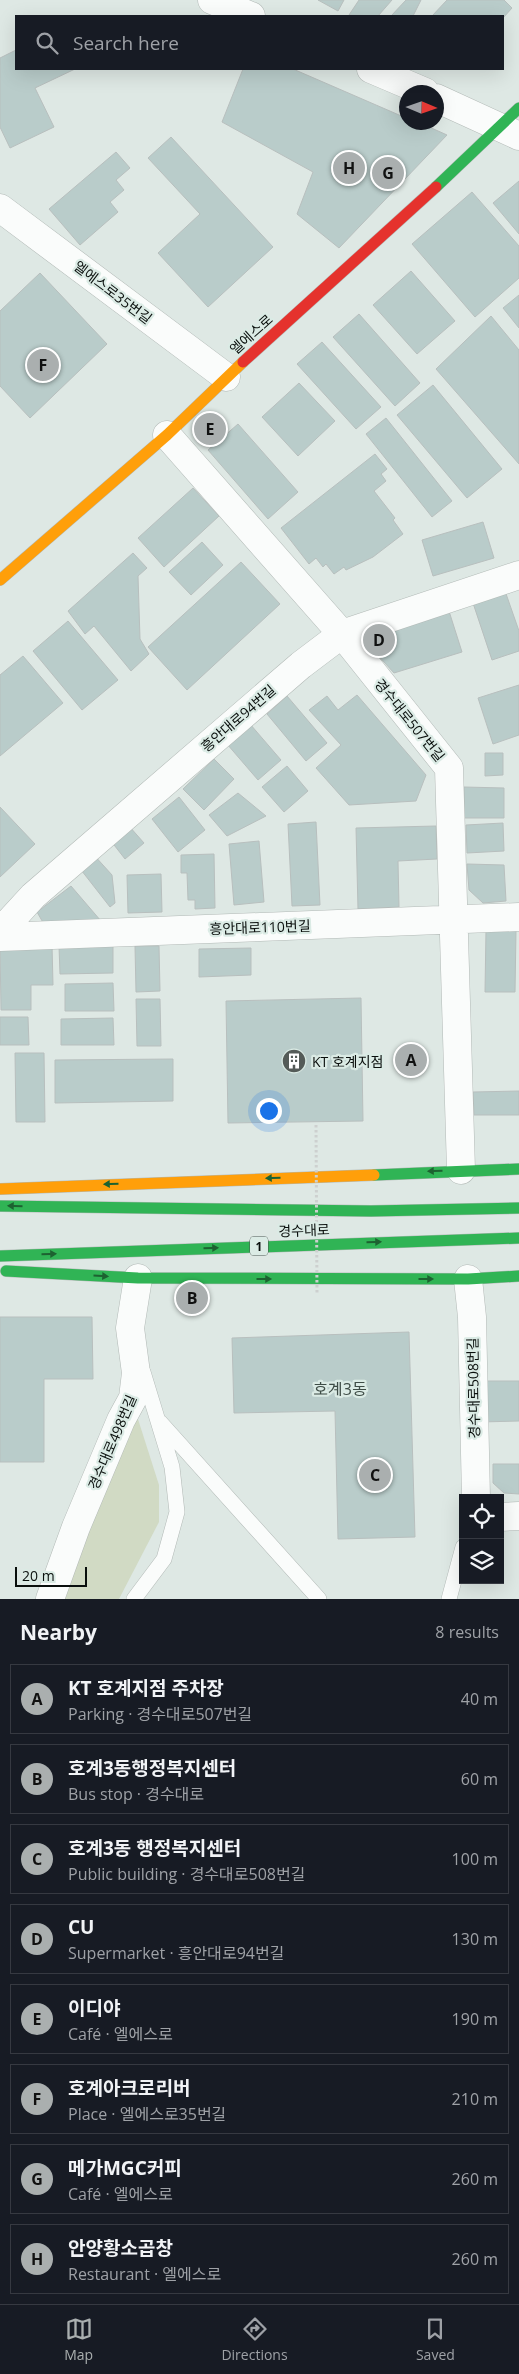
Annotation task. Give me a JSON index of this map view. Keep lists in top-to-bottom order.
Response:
{
  "streets": {
    "main road": ["엘에스로", "경수대로", "1"],
    "street": [
      "엘에스로35번길",
      "흥안대로94번길",
      "경수대로507번길",
      "흥안대로110번길",
      "경수대로508번길",
      "경수대로498번길"
    ]
  },
  "crossings": [
    ["엘에스로35번길", "엘에스로"],
    ["엘에스로", "경수대로507번길"],
    ["흥안대로94번길", "경수대로507번길"],
    ["경수대로507번길", "흥안대로110번길"]
  ],
  "districts": ["호계3동"],
  "places": {
    "building": ["KT 호계지점"]
  },
  "scale_bar": "20 m",
  "north": "right",
  "page": {
    "search": "Search here",
    "pins": [
      "H",
      "G",
      "F",
      "E",
      "D",
      "A",
      "B",
      "C"
    ],
    "scale": "20 m",
    "heading": ["Nearby", "8 results"],
    "list": [
      {
        "mark": "A",
        "name": "KT 호계지점 주차장",
        "note": "Parking · 경수대로507번길",
        "value": "40 m"
      },
      {
        "mark": "B",
        "name": "호계3동행정복지센터",
        "note": "Bus stop · 경수대로",
        "value": "60 m"
      },
      {
        "mark": "C",
        "name": "호계3동 행정복지센터",
        "note": "Public building · 경수대로508번길",
        "value": "100 m"
      },
      {
        "mark": "D",
        "name": "CU",
        "note": "Supermarket · 흥안대로94번길",
        "value": "130 m"
      },
      {
        "mark": "E",
        "name": "이디야",
        "note": "Café · 엘에스로",
        "value": "190 m"
      },
      {
        "mark": "F",
        "name": "호계아크로리버",
        "note": "Place · 엘에스로35번길",
        "value": "210 m"
      },
      {
        "mark": "G",
        "name": "메가MGC커피",
        "note": "Café · 엘에스로",
        "value": "260 m"
      },
      {
        "mark": "H",
        "name": "안양황소곱창",
        "note": "Restaurant · 엘에스로",
        "value": "260 m"
      }
    ],
    "nav": ["Map", "Directions", "Saved"]
  }
}
